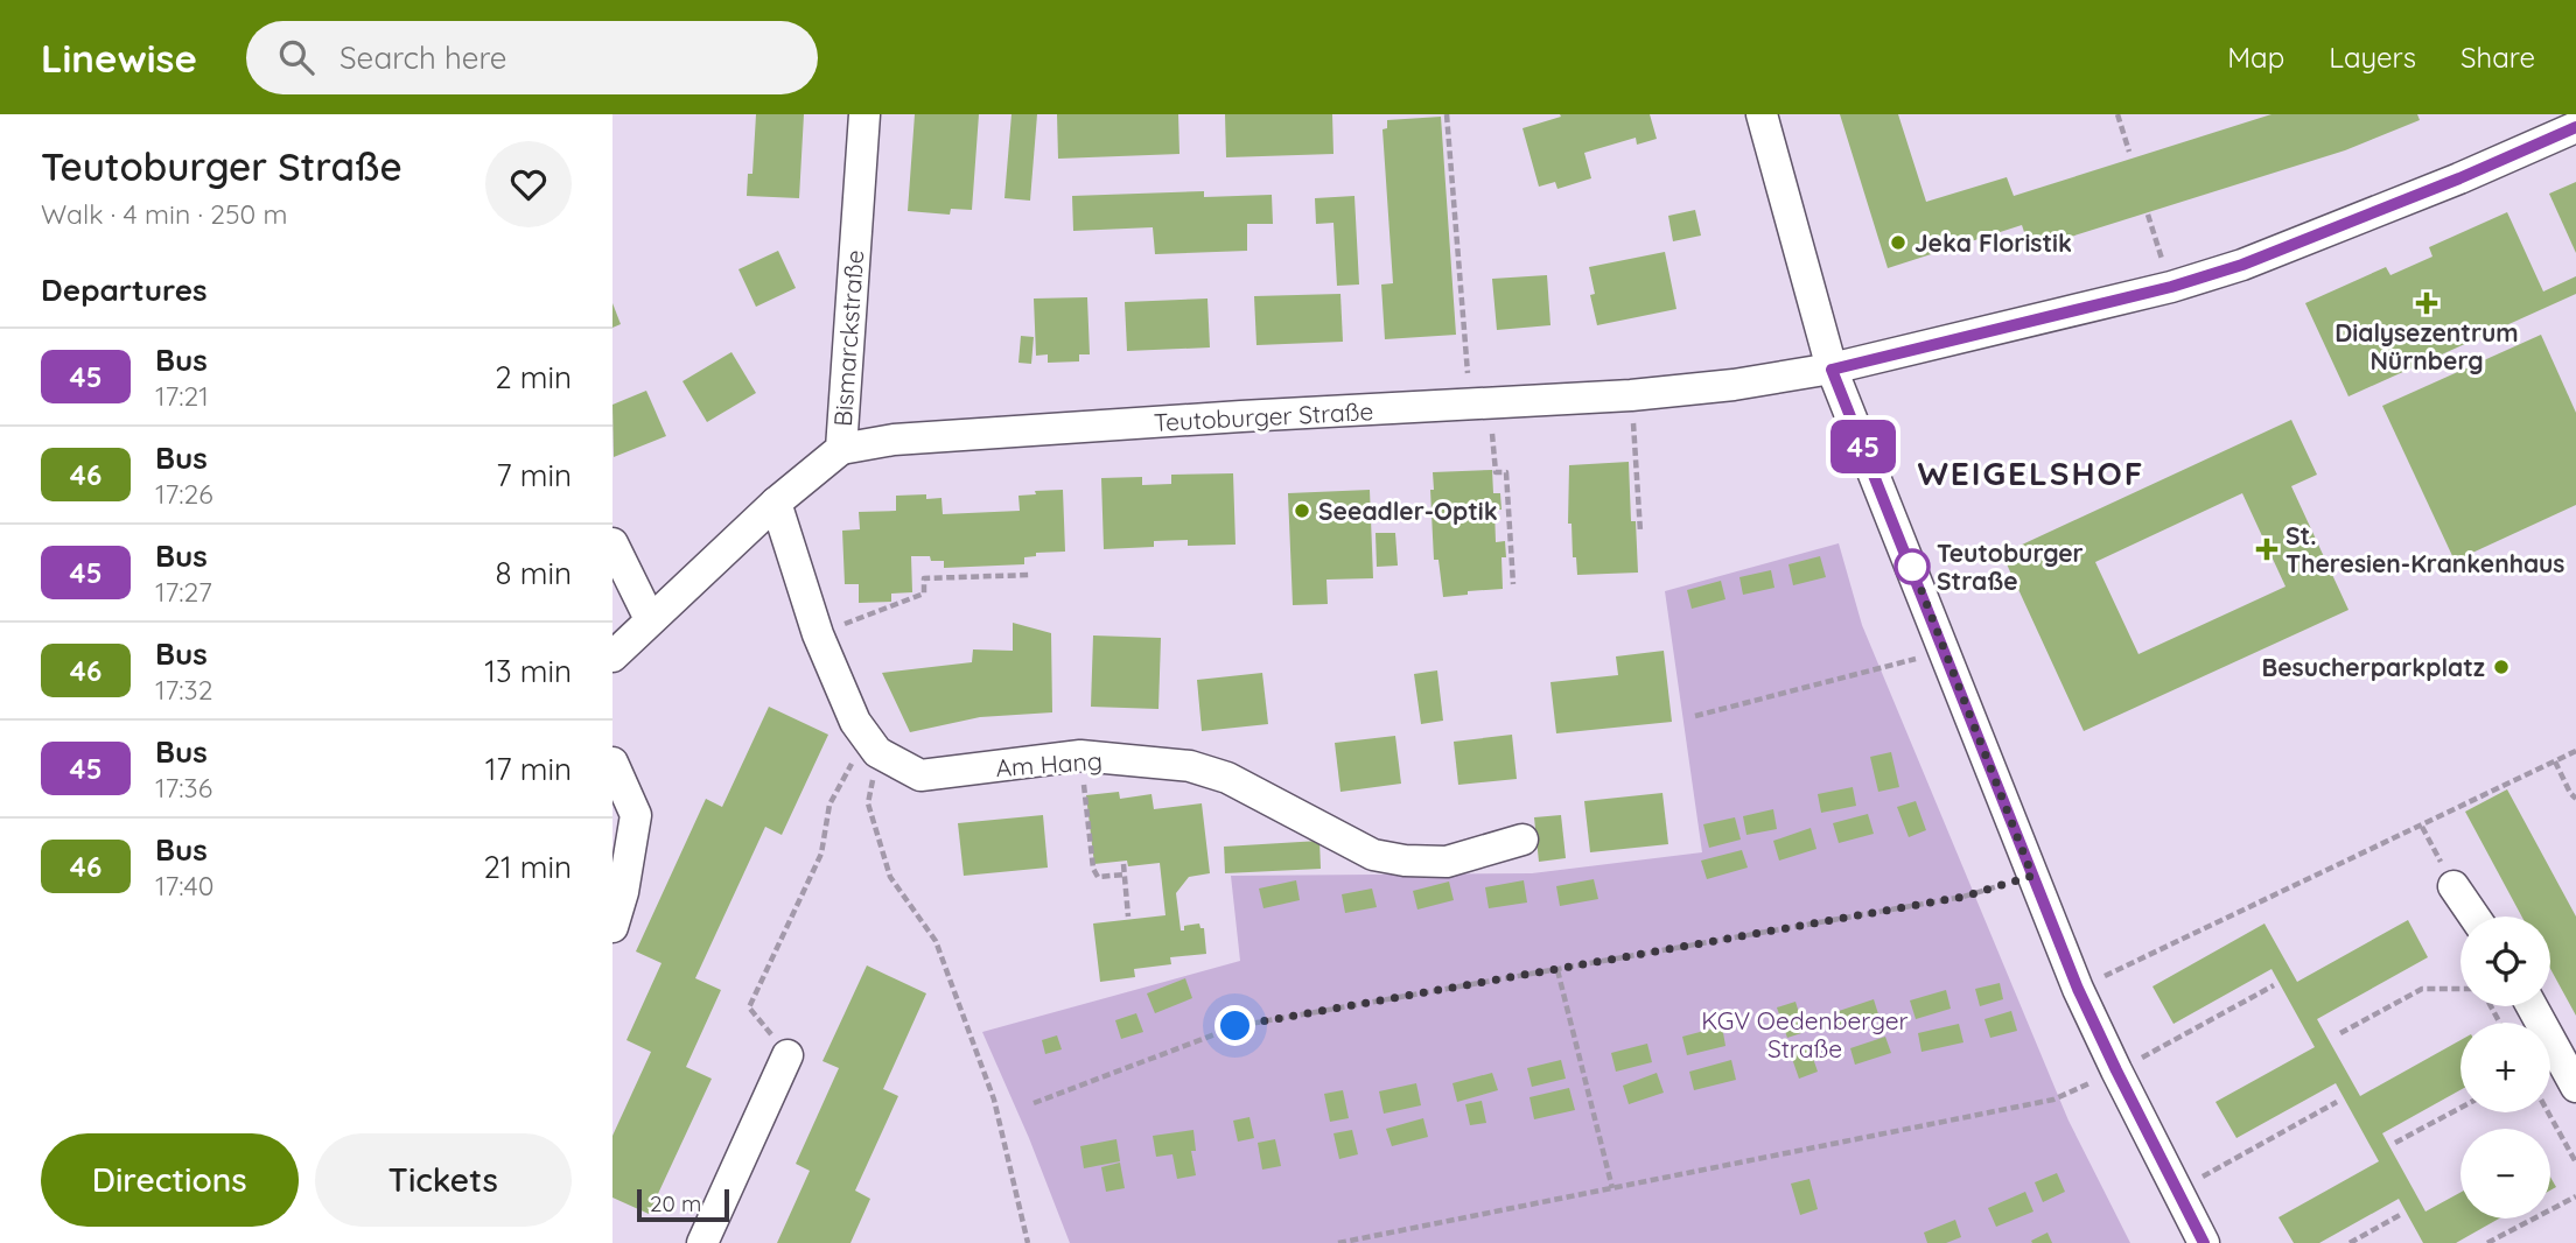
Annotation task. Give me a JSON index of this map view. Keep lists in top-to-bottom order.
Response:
{
  "streets": {
    "street": ["Bismarckstraße", "Teutoburger Straße", "Am Hang"]
  },
  "crossings": [
    ["Bismarckstraße", "Teutoburger Straße"]
  ],
  "districts": ["WEIGELSHOF"],
  "parks": ["KGV Oedenberger Straße"],
  "places": {
    "other": [
      "Jeka Floristik",
      "Seeadler-Optik",
      "Teutoburger Straße",
      "Besucherparkplatz"
    ],
    "health": ["Dialysezentrum Nürnberg", "St. Theresien-Krankenhaus"]
  },
  "lines": ["bus line 45"],
  "scale_bar": "20 m",
  "page": {
    "header": "Linewise",
    "search": "Search here",
    "nav": ["Map", "Layers", "Share"],
    "heading": [
      ["Teutoburger Straße", "Walk · 4 min · 250 m"],
      "Departures"
    ],
    "on_map": "45",
    "list": [
      {
        "mark": "45",
        "name": "Bus",
        "note": "17:21",
        "value": "2 min"
      },
      {
        "mark": "46",
        "name": "Bus",
        "note": "17:26",
        "value": "7 min"
      },
      {
        "mark": "45",
        "name": "Bus",
        "note": "17:27",
        "value": "8 min"
      },
      {
        "mark": "46",
        "name": "Bus",
        "note": "17:32",
        "value": "13 min"
      },
      {
        "mark": "45",
        "name": "Bus",
        "note": "17:36",
        "value": "17 min"
      },
      {
        "mark": "46",
        "name": "Bus",
        "note": "17:40",
        "value": "21 min"
      }
    ],
    "map_buttons": ["+", "−"],
    "buttons": ["Directions", "Tickets"],
    "scale": "20 m"
  }
}
